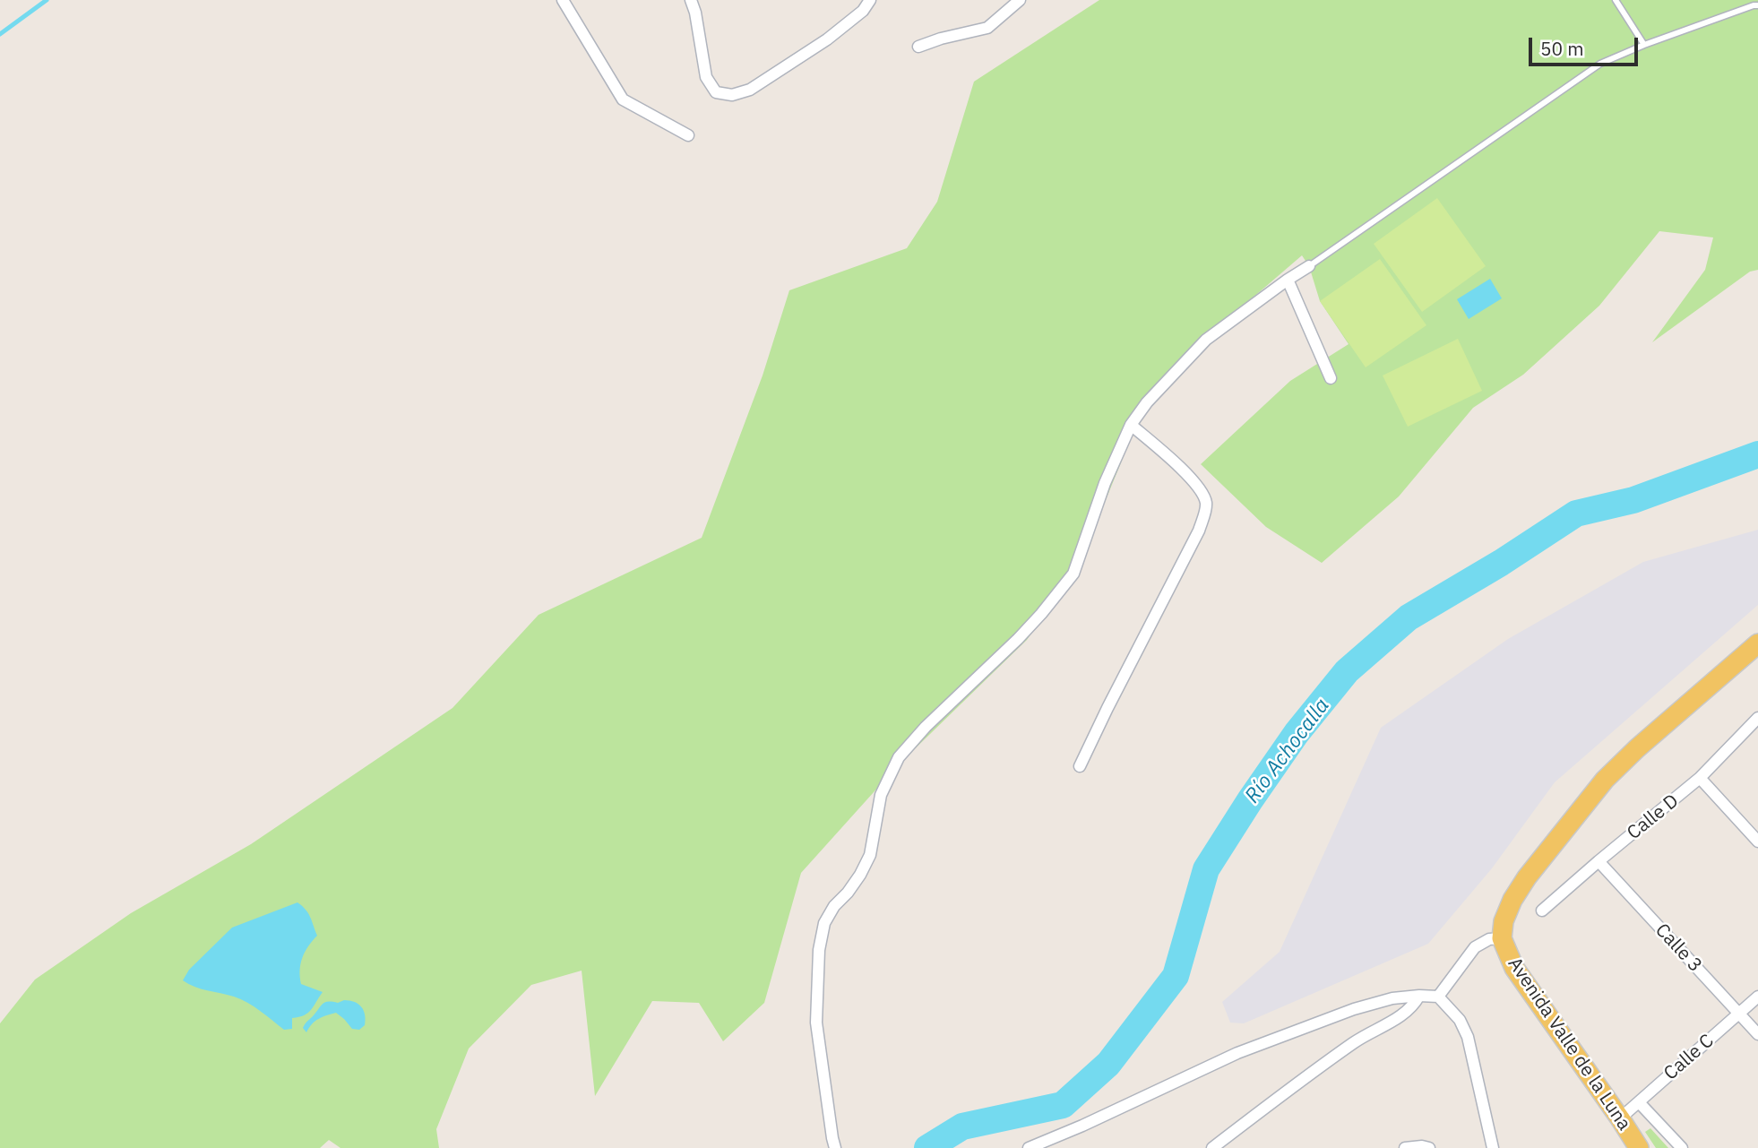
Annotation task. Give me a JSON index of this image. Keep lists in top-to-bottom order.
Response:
{
  "streets": {
    "main road": ["Avenida Valle de la Luna"],
    "street": ["Calle D", "Calle 3", "Calle C"]
  },
  "crossings": [
    ["Calle D", "Calle 3"],
    ["Calle 3", "Calle C"],
    ["Avenida Valle de la Luna", "Calle C"]
  ],
  "water": ["Río Achocalla"],
  "scale_bar": "50 m"
}
